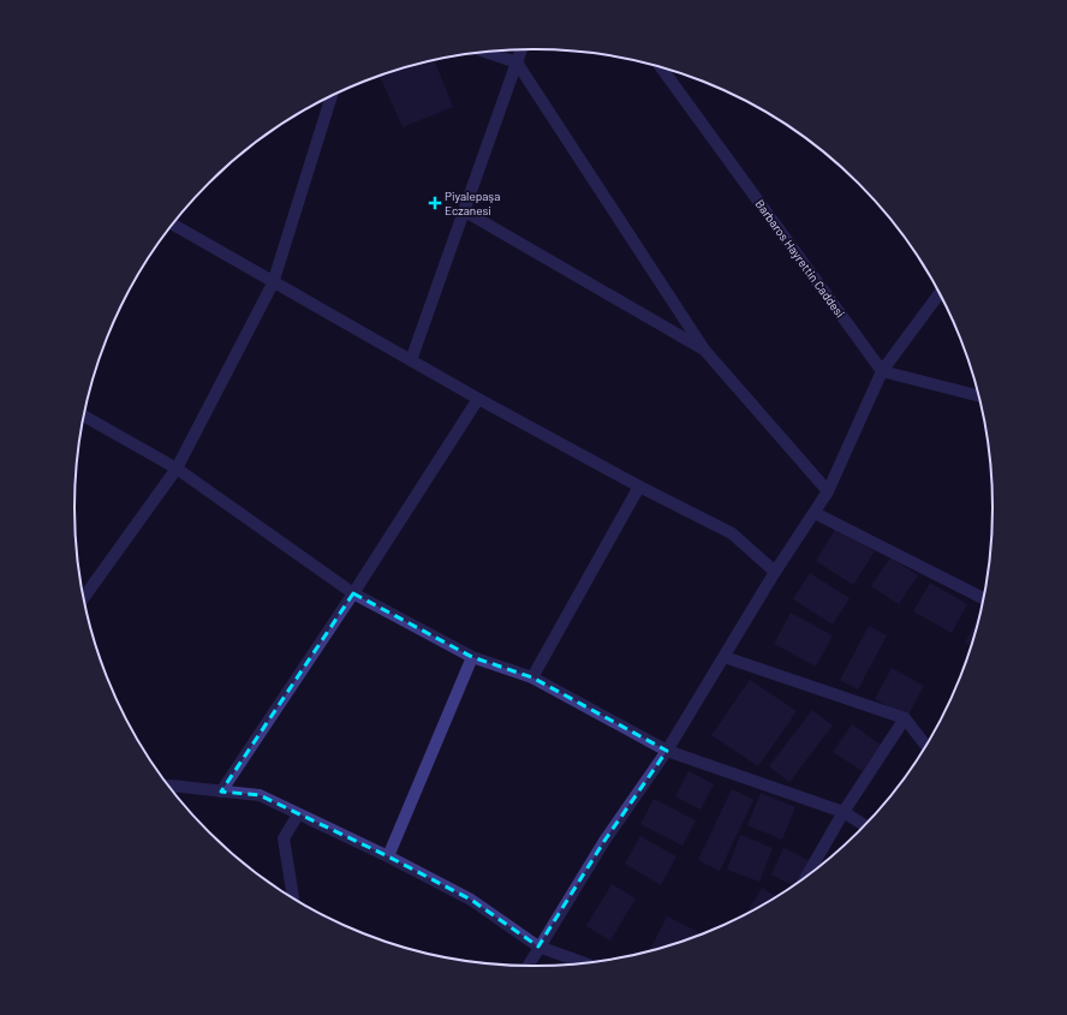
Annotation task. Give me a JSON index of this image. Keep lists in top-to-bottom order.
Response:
{
  "streets": {
    "street": ["Barbaros Hayrettin Caddesi"]
  },
  "places": {
    "health": ["Piyalepaşa Eczanesi"]
  }
}
